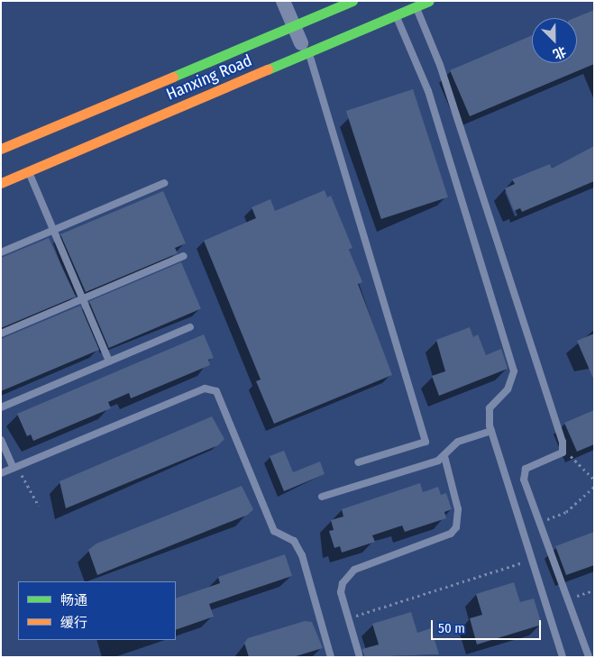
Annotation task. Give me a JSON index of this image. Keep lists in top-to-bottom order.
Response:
{
  "streets": {
    "street": ["Hanxing Road"]
  },
  "legend": ["畅通", "缓行"],
  "scale_bar": "50 m",
  "north": "bottom right"
}
